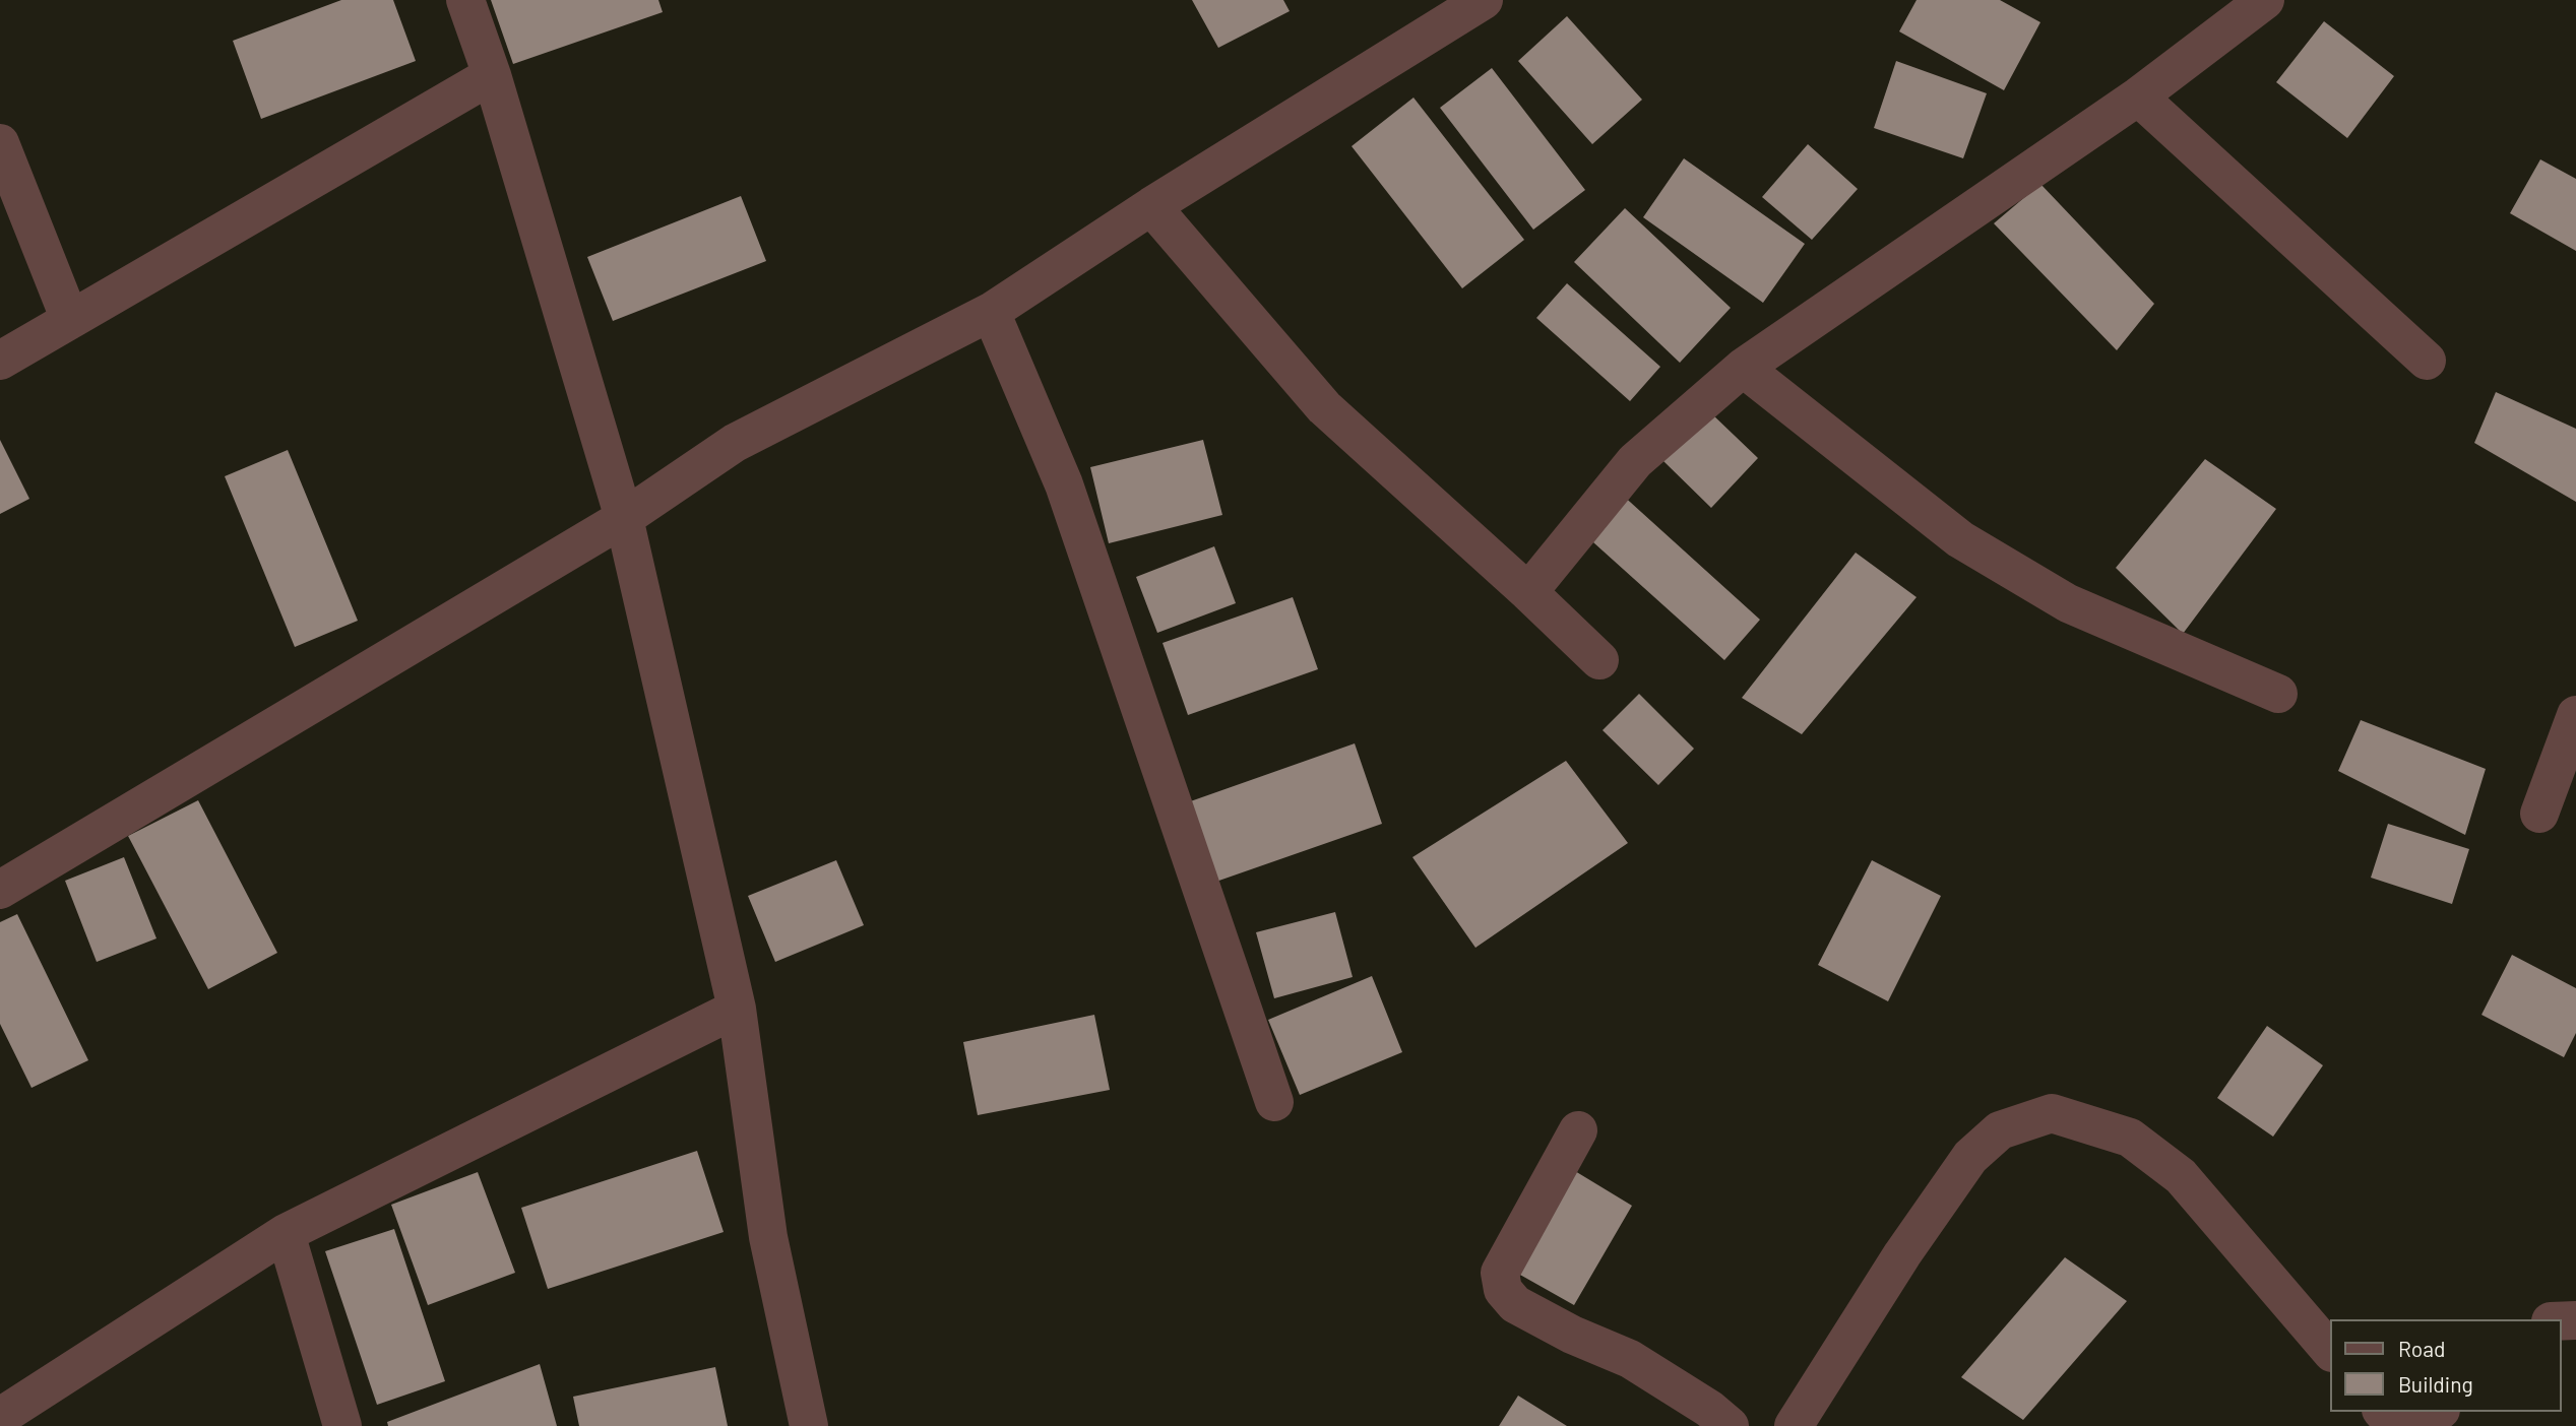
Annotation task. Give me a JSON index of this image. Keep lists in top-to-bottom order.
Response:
{
  "legend": ["Road", "Building"]
}
